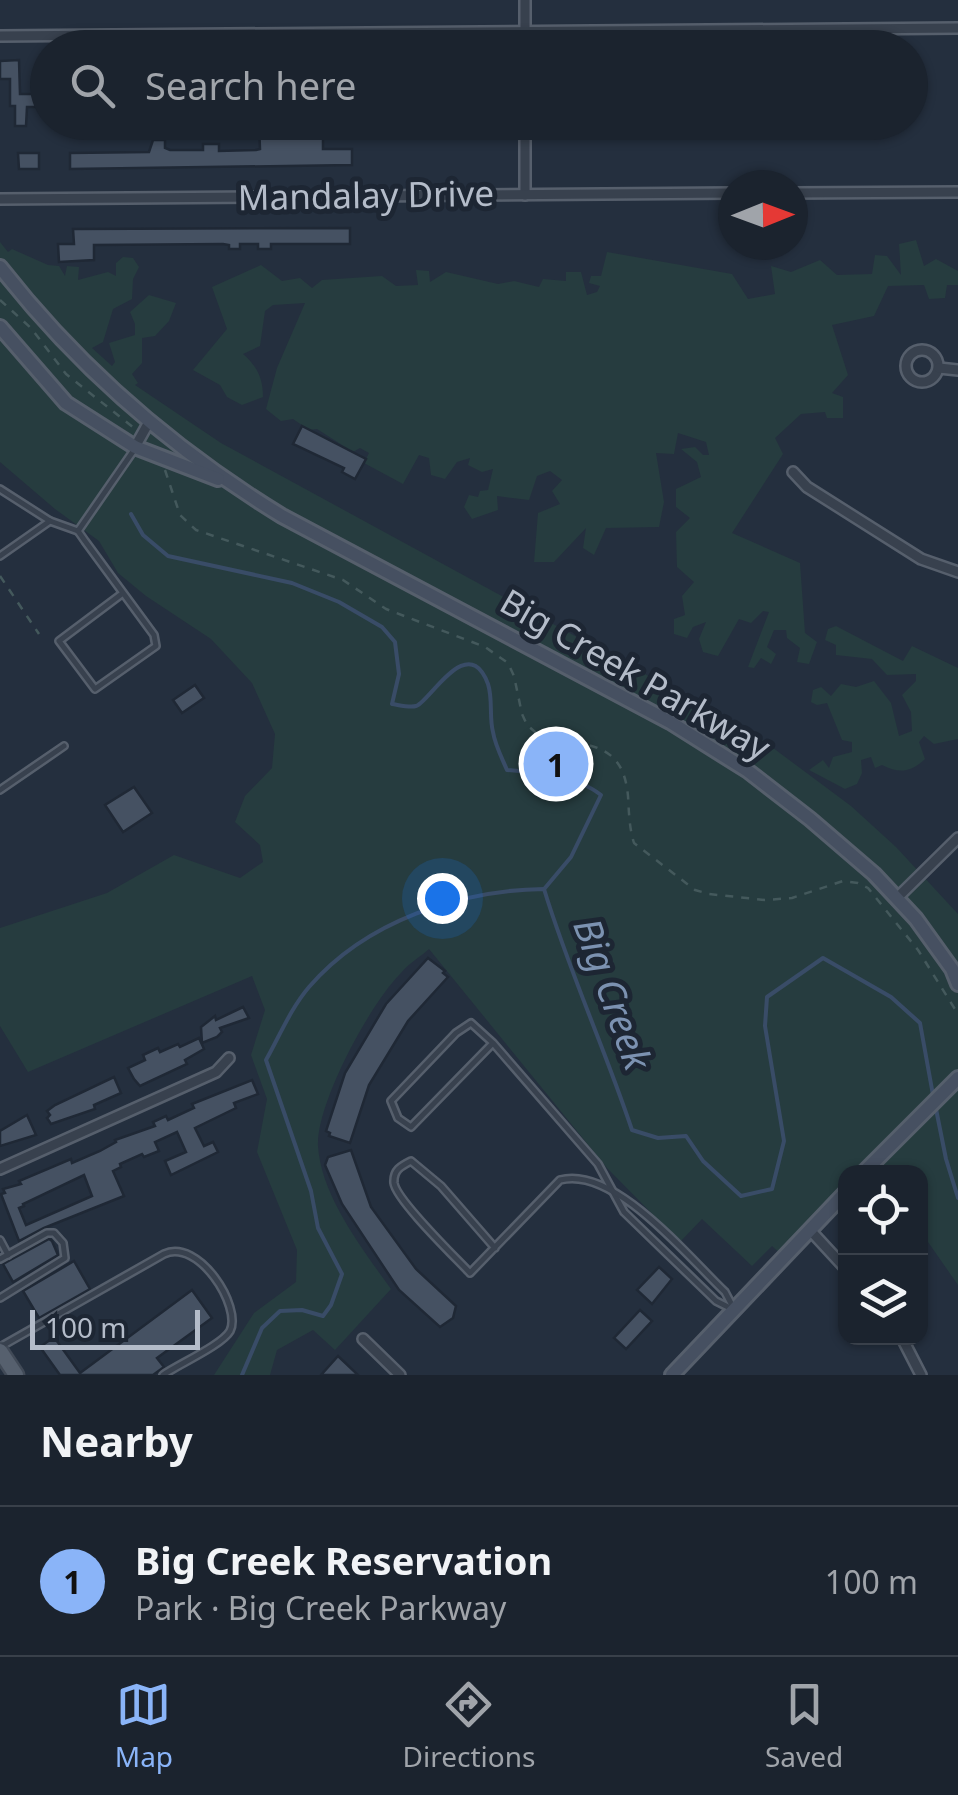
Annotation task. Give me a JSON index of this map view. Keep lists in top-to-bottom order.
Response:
{
  "streets": {
    "street": ["Mandalay Drive", "Big Creek Parkway"]
  },
  "water": ["Big Creek"],
  "scale_bar": "100 m",
  "north": "right",
  "page": {
    "search": "Search here",
    "pins": "1",
    "scale": "100 m",
    "heading": "Nearby",
    "list": [
      {
        "mark": "1",
        "name": "Big Creek Reservation",
        "note": "Park · Big Creek Parkway",
        "value": "100 m"
      }
    ],
    "nav": ["Map", "Directions", "Saved"]
  }
}
